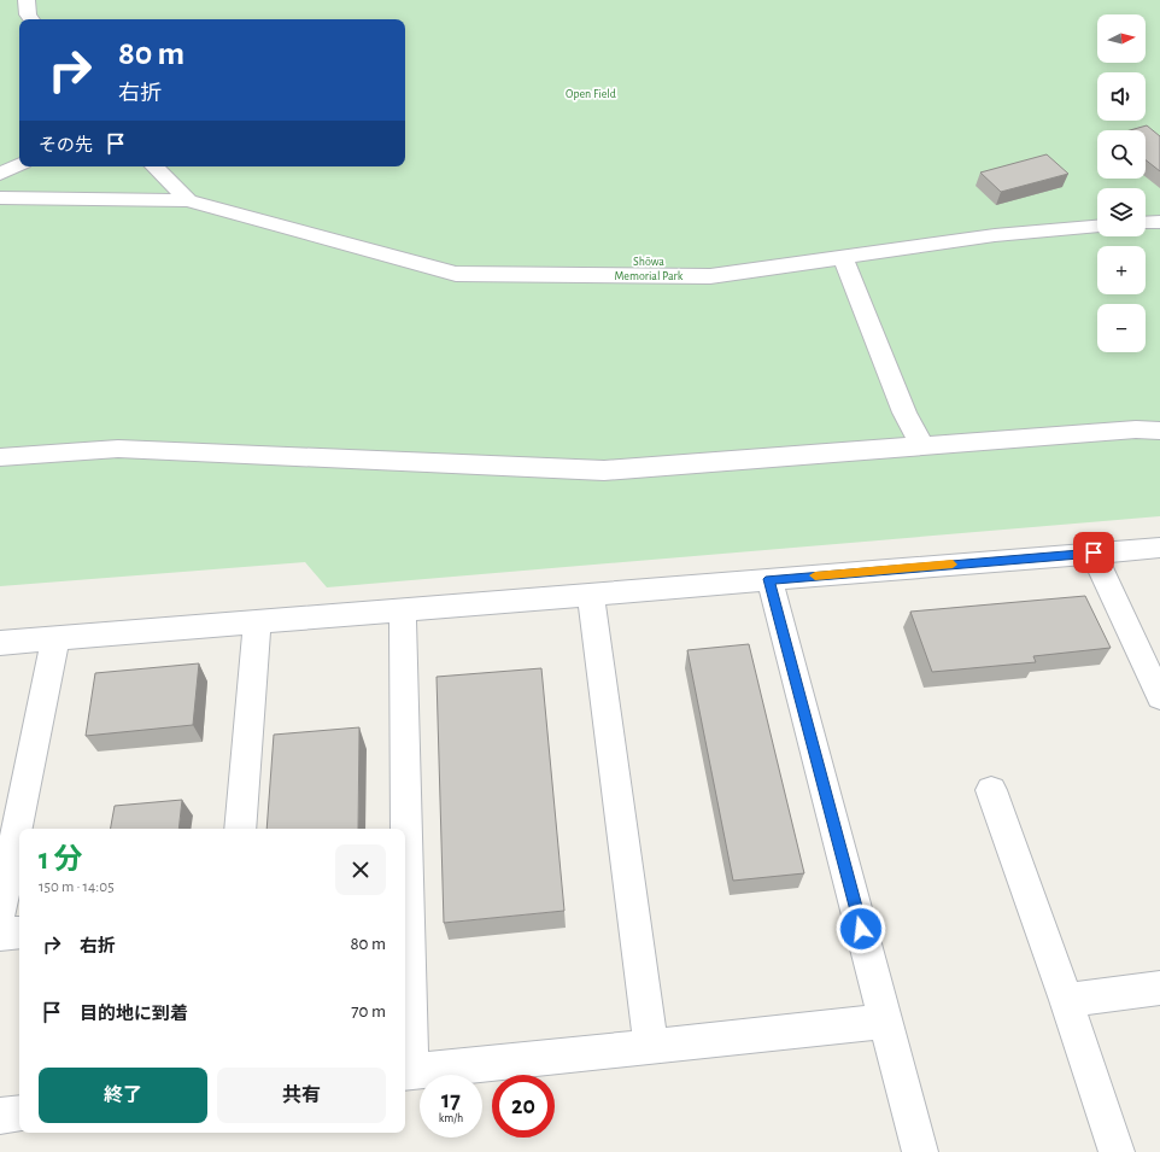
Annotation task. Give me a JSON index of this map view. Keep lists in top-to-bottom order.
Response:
{
  "parks": ["Open Field", "Shōwa Memorial Park"],
  "north": "right",
  "page": {
    "map_buttons": ["+", "−"],
    "turn": ["80 m", "右折"],
    "then": "その先",
    "heading": ["1 分", "150 m · 14:05"],
    "list": [
      {
        "name": "右折",
        "value": "80 m"
      },
      {
        "name": "目的地に到着",
        "value": "70 m"
      }
    ],
    "buttons": ["終了", "共有"],
    "speed": "17 km/h",
    "limit": "20"
  }
}
